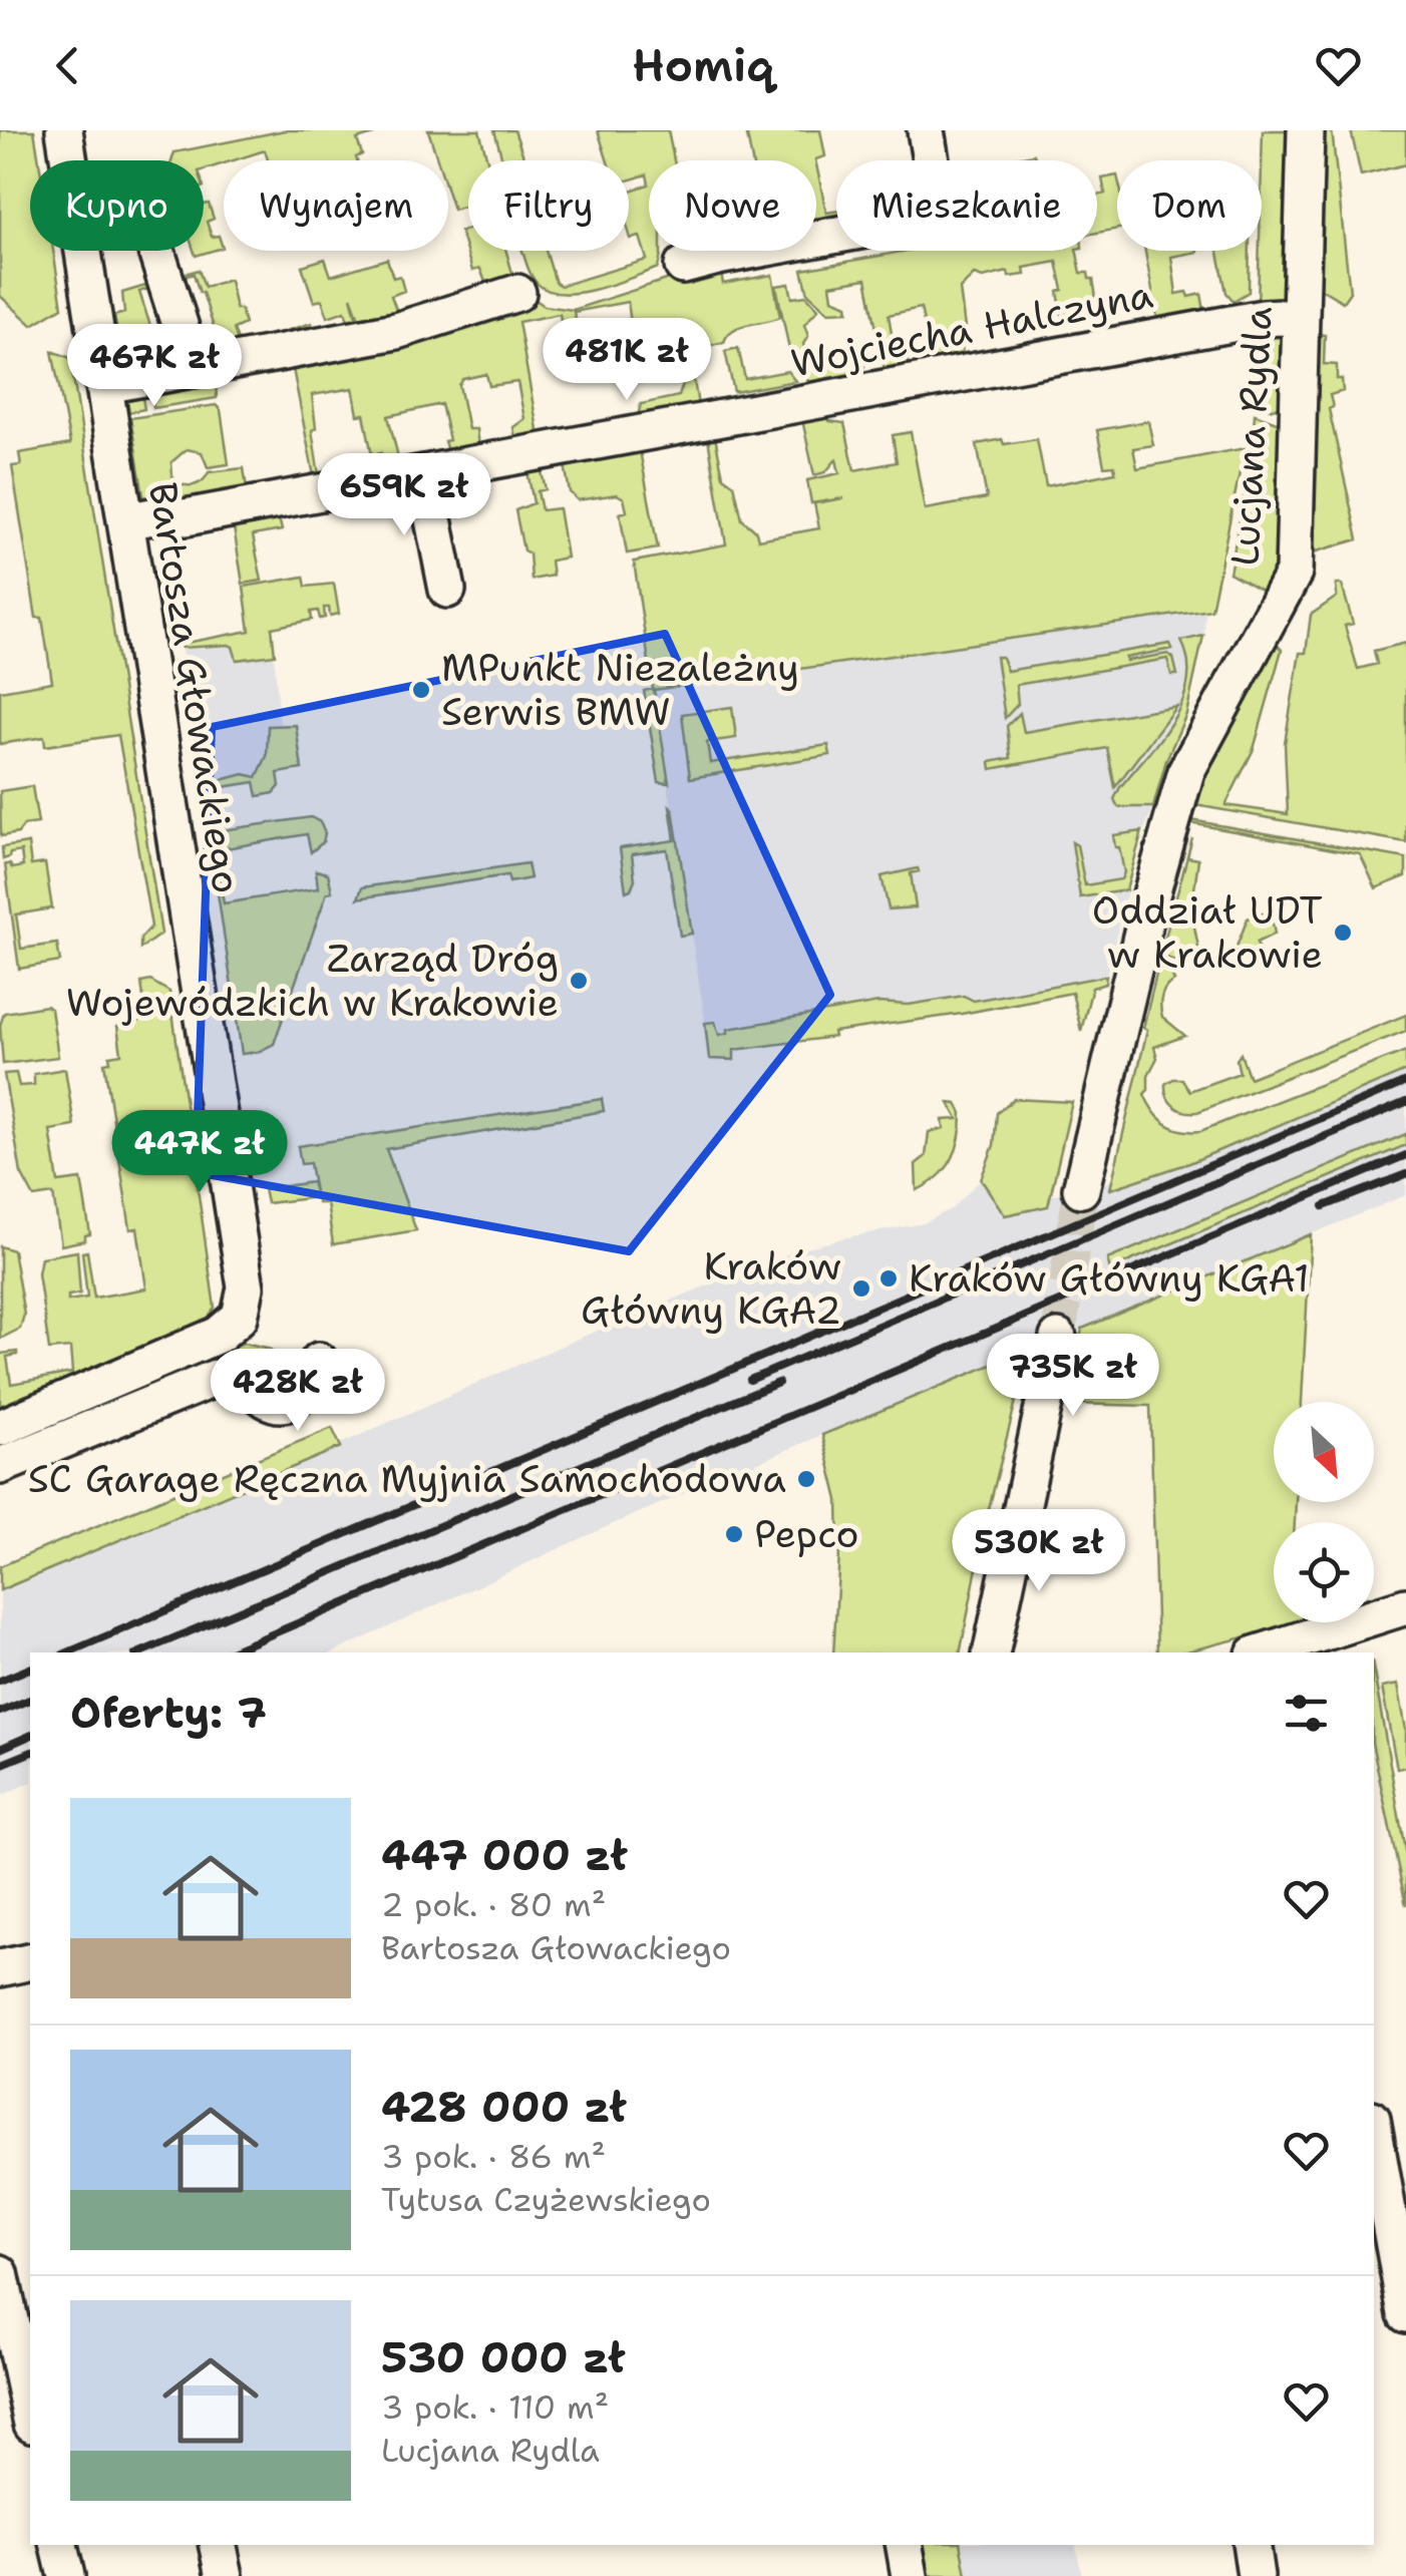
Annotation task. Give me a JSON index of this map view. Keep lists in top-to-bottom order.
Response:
{
  "streets": {
    "street": ["Wojciecha Halczyna", "Lucjana Rydla", "Bartosza Głowackiego"]
  },
  "crossings": [
    ["Wojciecha Halczyna", "Lucjana Rydla"],
    ["Wojciecha Halczyna", "Bartosza Głowackiego"]
  ],
  "places": [
    "MPunkt Niezależny Serwis BMW",
    "Oddział UDT w Krakowie",
    "Zarząd Dróg Wojewódzkich w Krakowie",
    "Kraków Główny KGA1",
    "Kraków Główny KGA2",
    "SC Garage Ręczna Myjnia Samochodowa",
    "Pepco"
  ],
  "north": "bottom right",
  "page": {
    "header": "Homiq",
    "chip": [
      "Kupno",
      "Wynajem",
      "Filtry",
      "Nowe",
      "Mieszkanie",
      "Dom"
    ],
    "price": [
      "481K zł",
      "467K zł",
      "659K zł",
      "447K zł",
      "735K zł",
      "428K zł",
      "530K zł"
    ],
    "heading": "Oferty: 7",
    "list": [
      {
        "name": "447 000 zł",
        "note": "2 pok. · 80 m² · Bartosza Głowackiego"
      },
      {
        "name": "428 000 zł",
        "note": "3 pok. · 86 m² · Tytusa Czyżewskiego"
      },
      {
        "name": "530 000 zł",
        "note": "3 pok. · 110 m² · Lucjana Rydla"
      }
    ]
  }
}
